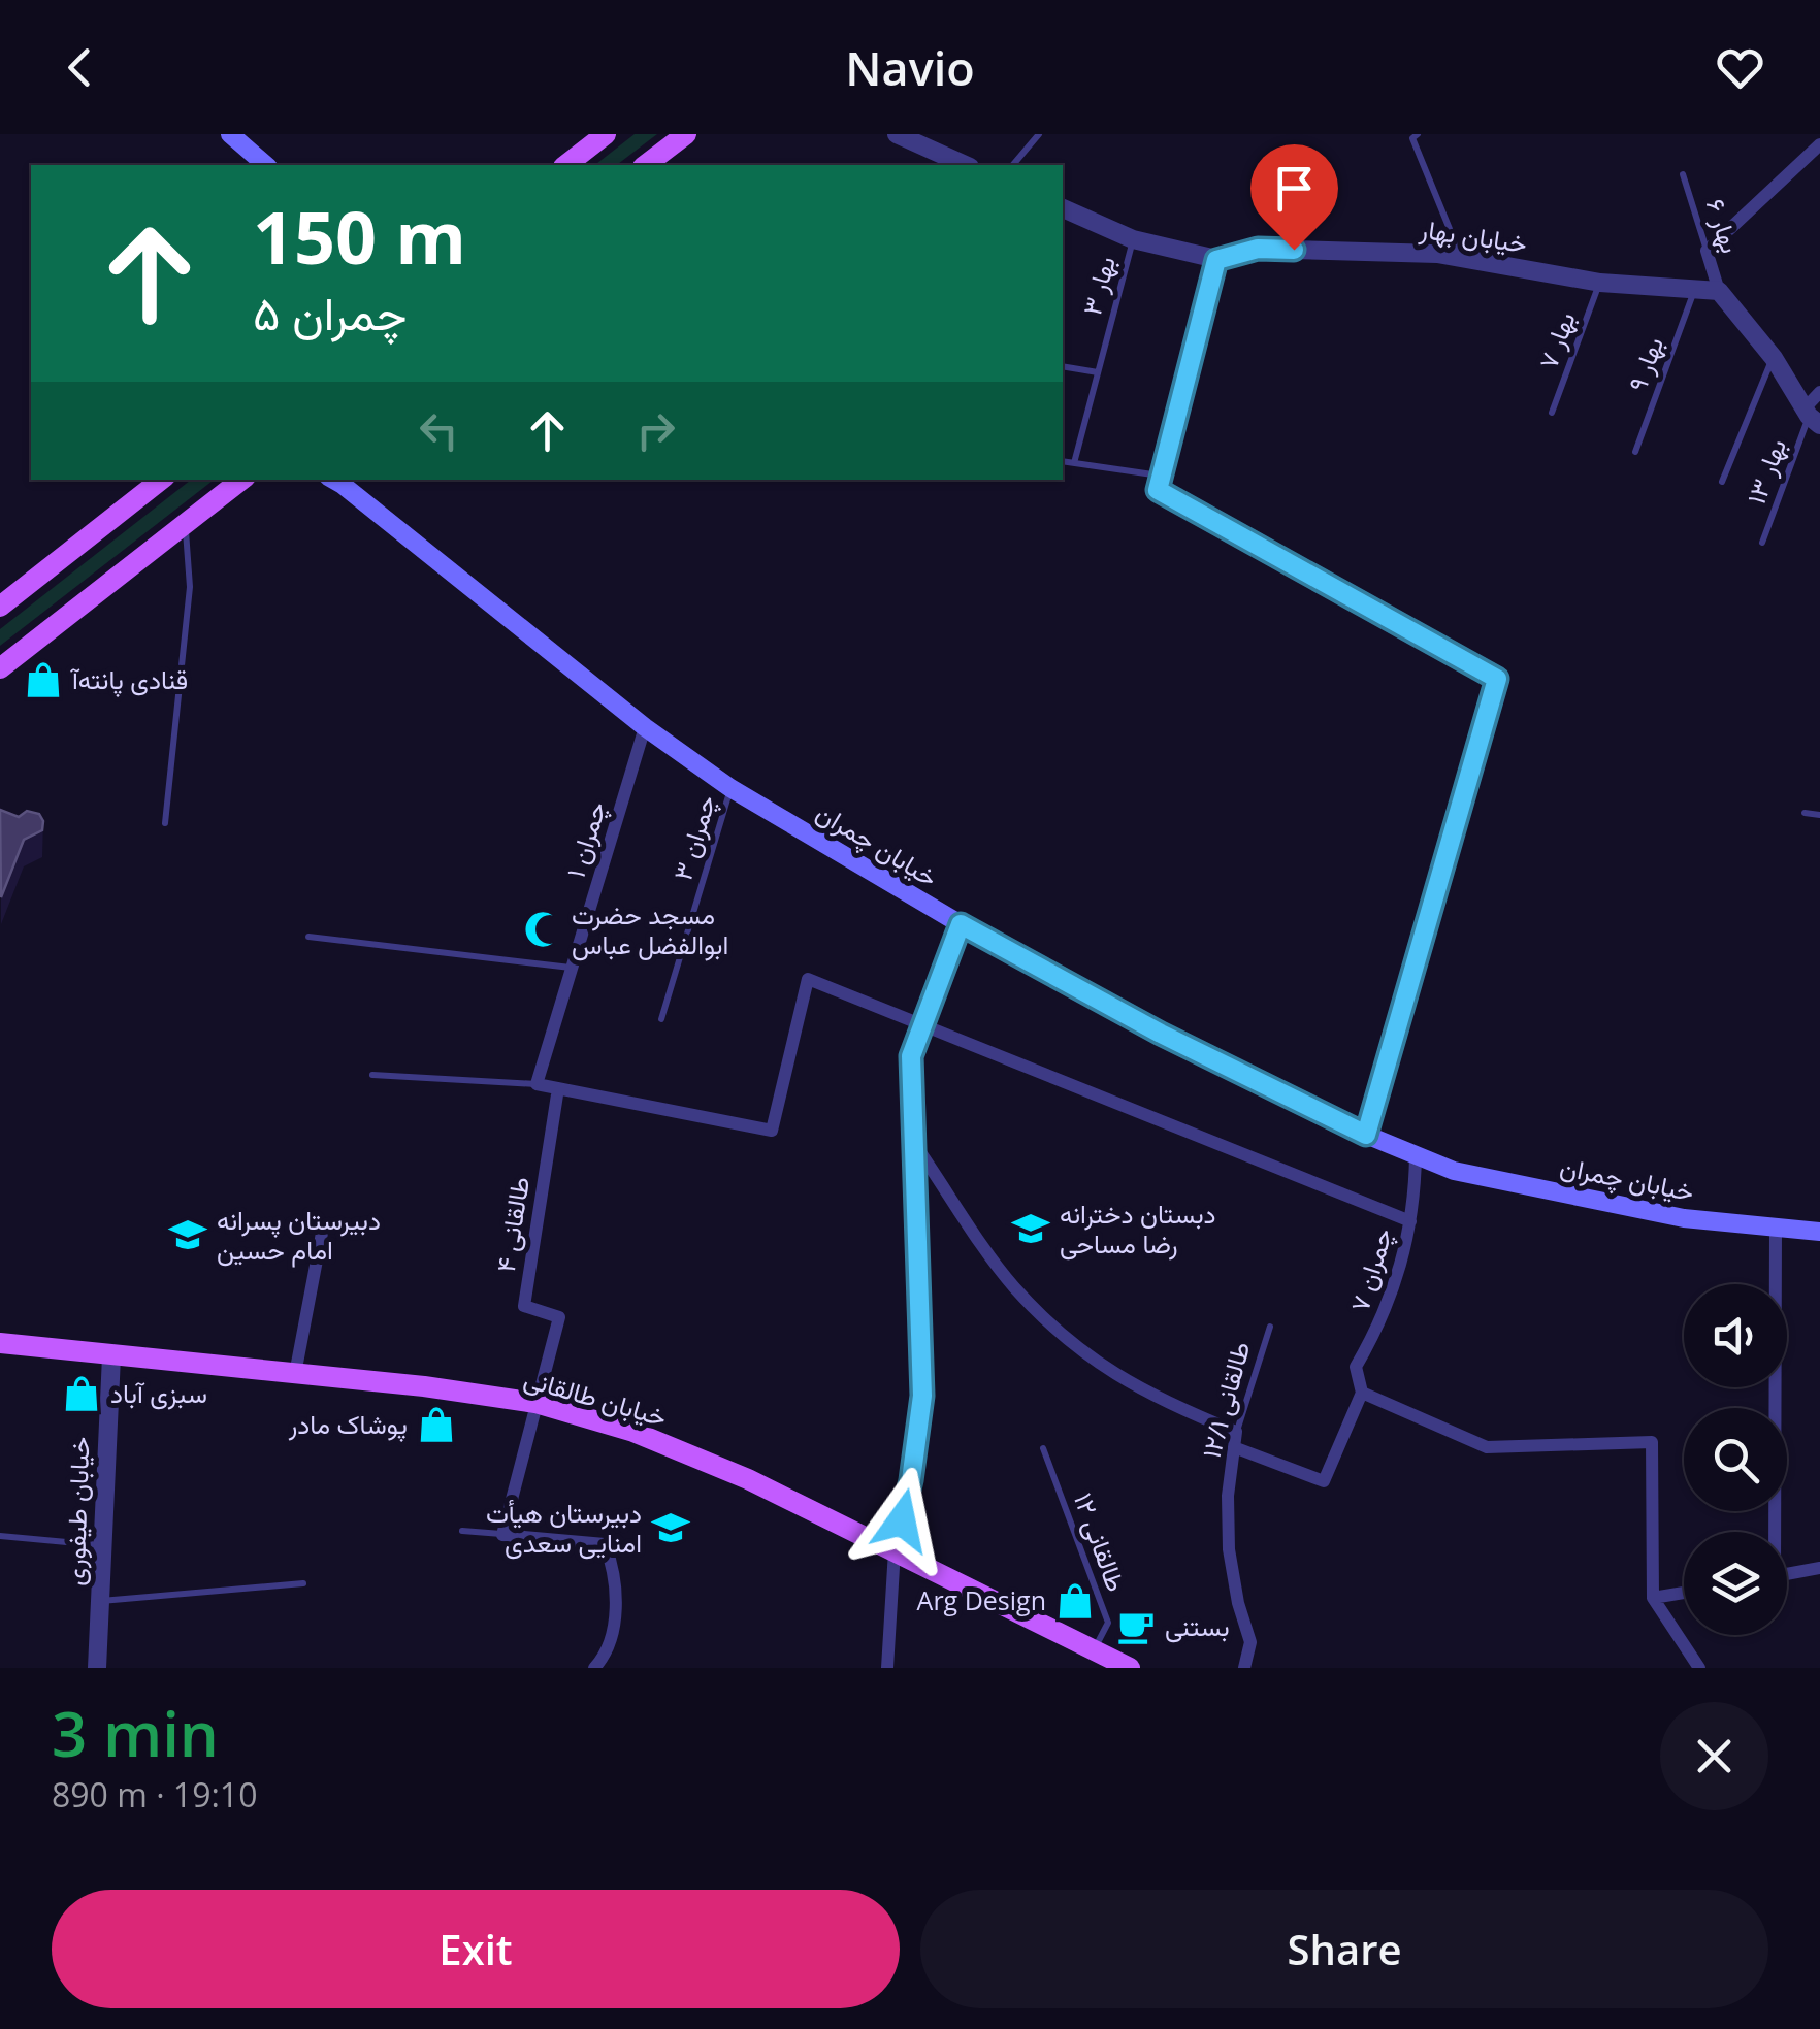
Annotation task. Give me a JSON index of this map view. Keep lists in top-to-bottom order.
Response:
{
  "streets": {
    "main road": ["خیابان چمران", "خیابان طالقانی"],
    "street": [
      "بهار ۶",
      "خیابان بهار",
      "چمران ۱",
      "طالقانی ۴",
      "چمران ۷",
      "طالقانی ۱۲/۱",
      "خیابان طیفوری"
    ],
    "lane": [
      "بهار ۳",
      "بهار ۷",
      "بهار ۹",
      "بهار ۱۳",
      "چمران ۳",
      "طالقانی ۱۲"
    ]
  },
  "crossings": [
    ["بهار ۶", "خیابان بهار"],
    ["خیابان بهار", "بهار ۳"],
    ["خیابان بهار", "بهار ۷"],
    ["خیابان بهار", "بهار ۹"],
    ["چمران ۳", "خیابان چمران"],
    ["چمران ۱", "خیابان چمران"],
    ["خیابان چمران", "چمران ۷"],
    ["طالقانی ۴", "خیابان طالقانی"],
    ["چمران ۷", "طالقانی ۱۲/۱"],
    ["خیابان طالقانی", "خیابان طیفوری"],
    ["خیابان طالقانی", "طالقانی ۱۲"]
  ],
  "places": {
    "shop": [
      "قنادی پانته‌آ",
      "سبزی آباد",
      "پوشاک مادر",
      "Arg Design"
    ],
    "mosque": ["مسجد حضرت ابوالفضل عباس"],
    "school or university": ["دبستان دخترانه رضا مساحی", "دبیرستان پسرانه امام حسین", "دبیرستان هیأت امنایی سعدی"],
    "cafe": ["بستنی"]
  },
  "page": {
    "header": "Navio",
    "turn": ["150 m", "چمران ۵"],
    "heading": ["3 min", "890 m · 19:10"],
    "buttons": ["Exit", "Share"]
  }
}
